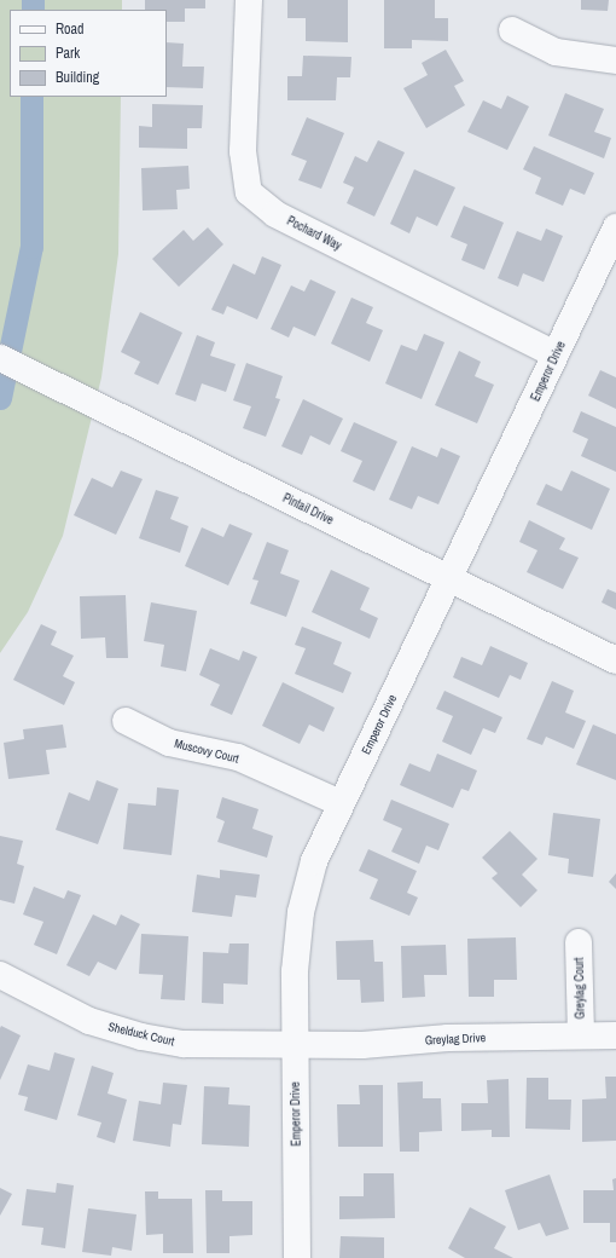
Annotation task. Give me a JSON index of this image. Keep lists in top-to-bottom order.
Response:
{
  "streets": {
    "street": [
      "Pochard Way",
      "Emperor Drive",
      "Pintail Drive",
      "Muscovy Court",
      "Greylag Court",
      "Shelduck Court",
      "Greylag Drive"
    ]
  },
  "crossings": [
    ["Pochard Way", "Emperor Drive"],
    ["Emperor Drive", "Pintail Drive"],
    ["Emperor Drive", "Muscovy Court"],
    ["Emperor Drive", "Shelduck Court"],
    ["Emperor Drive", "Greylag Drive"],
    ["Greylag Court", "Greylag Drive"],
    ["Shelduck Court", "Greylag Drive"]
  ],
  "legend": ["Road", "Park", "Building"]
}
